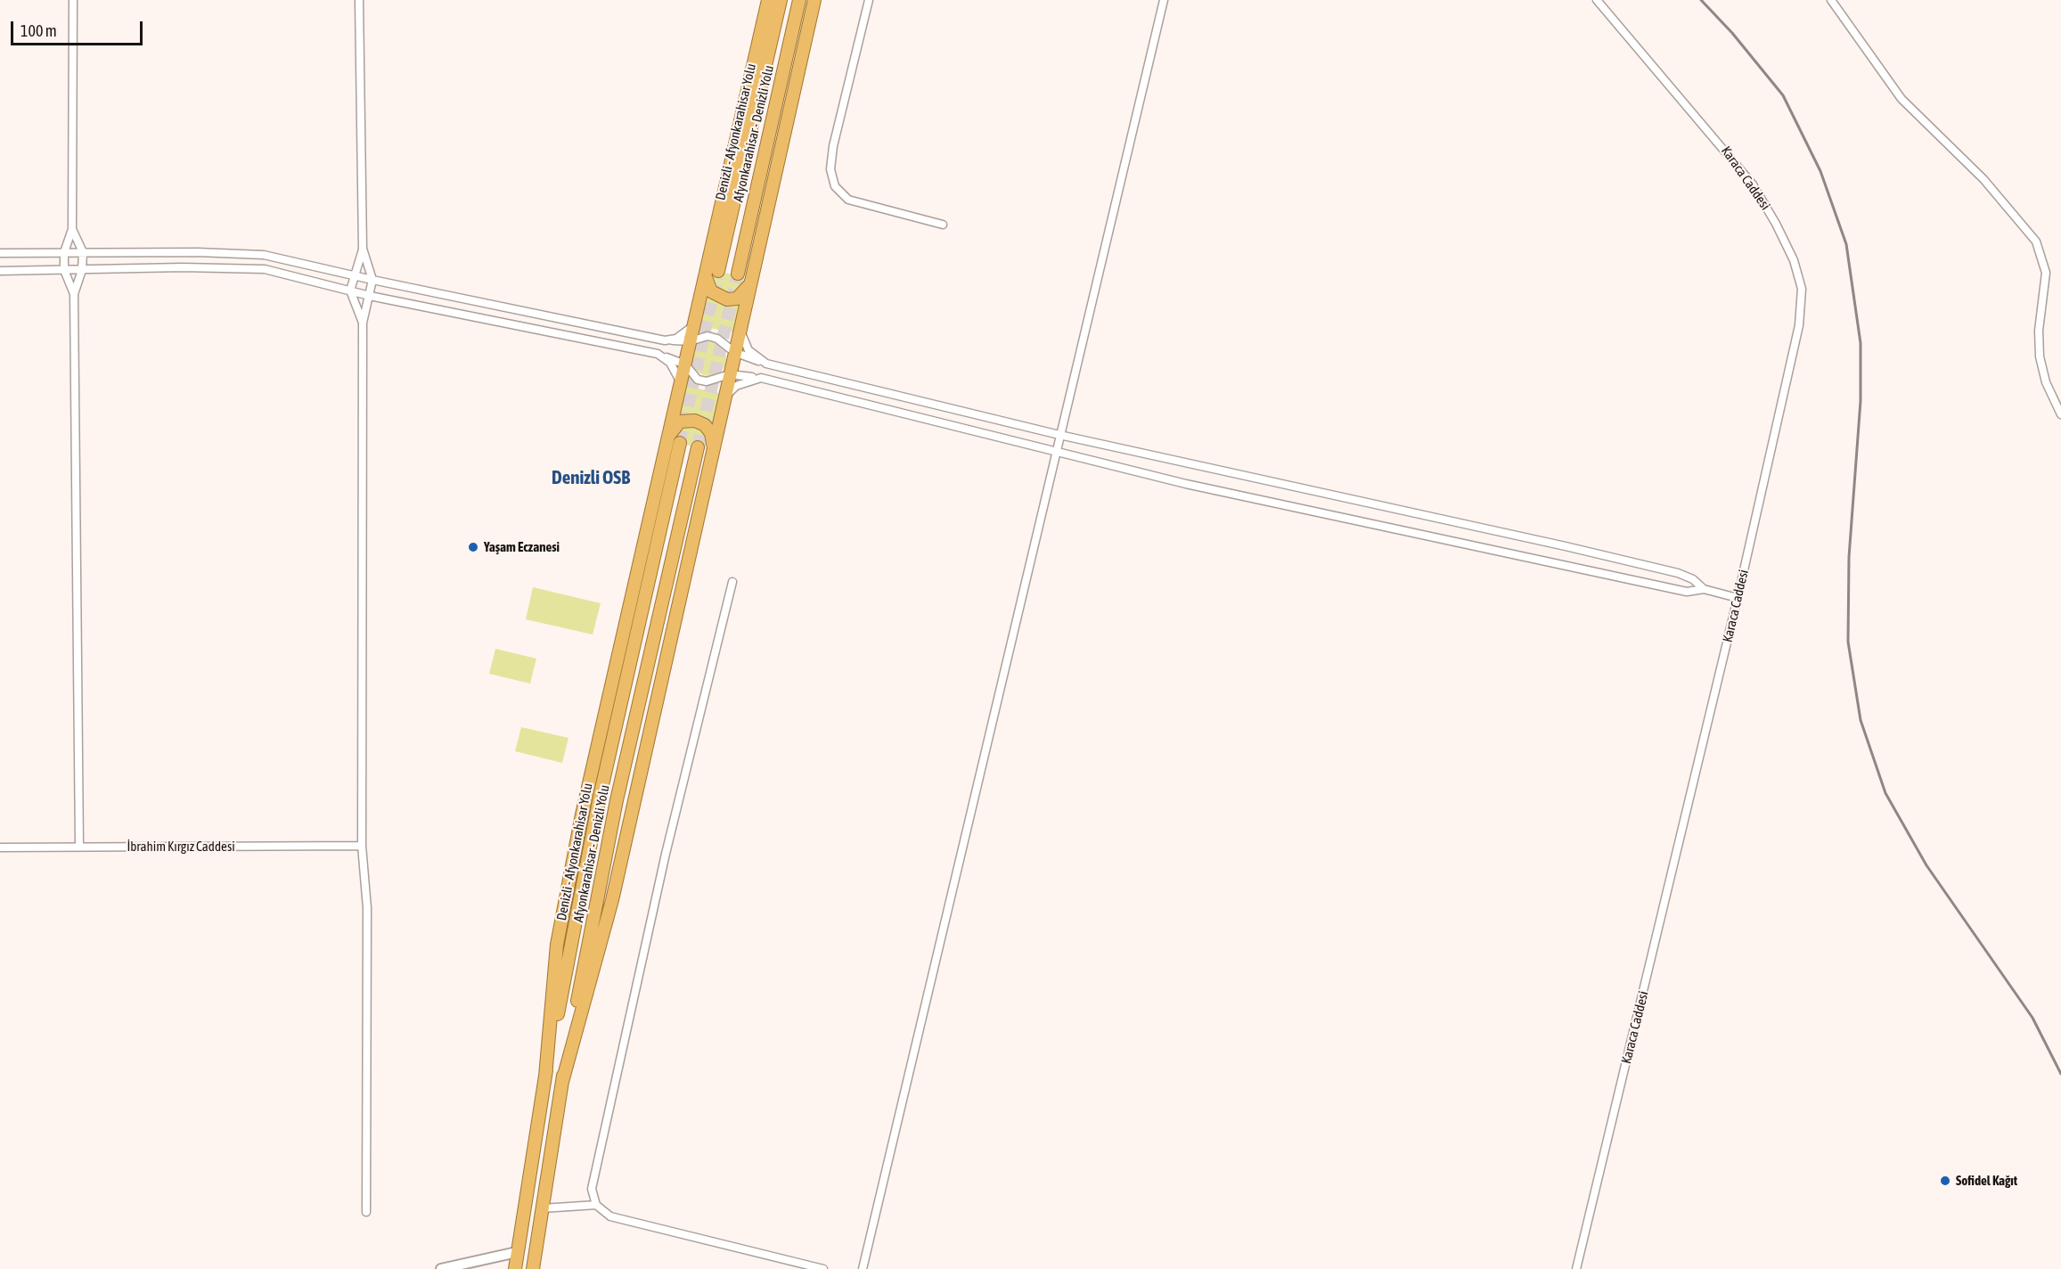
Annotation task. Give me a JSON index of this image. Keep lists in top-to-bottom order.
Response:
{
  "streets": {
    "highway": ["Denizli - Afyonkarahisar Yolu", "Afyonkarahisar - Denizli Yolu"],
    "street": ["Karaca Caddesi", "İbrahim Kırgız Caddesi"]
  },
  "districts": ["Denizli OSB"],
  "places": ["Yaşam Eczanesi", "Sofidel Kağıt"],
  "scale_bar": "100 m"
}
